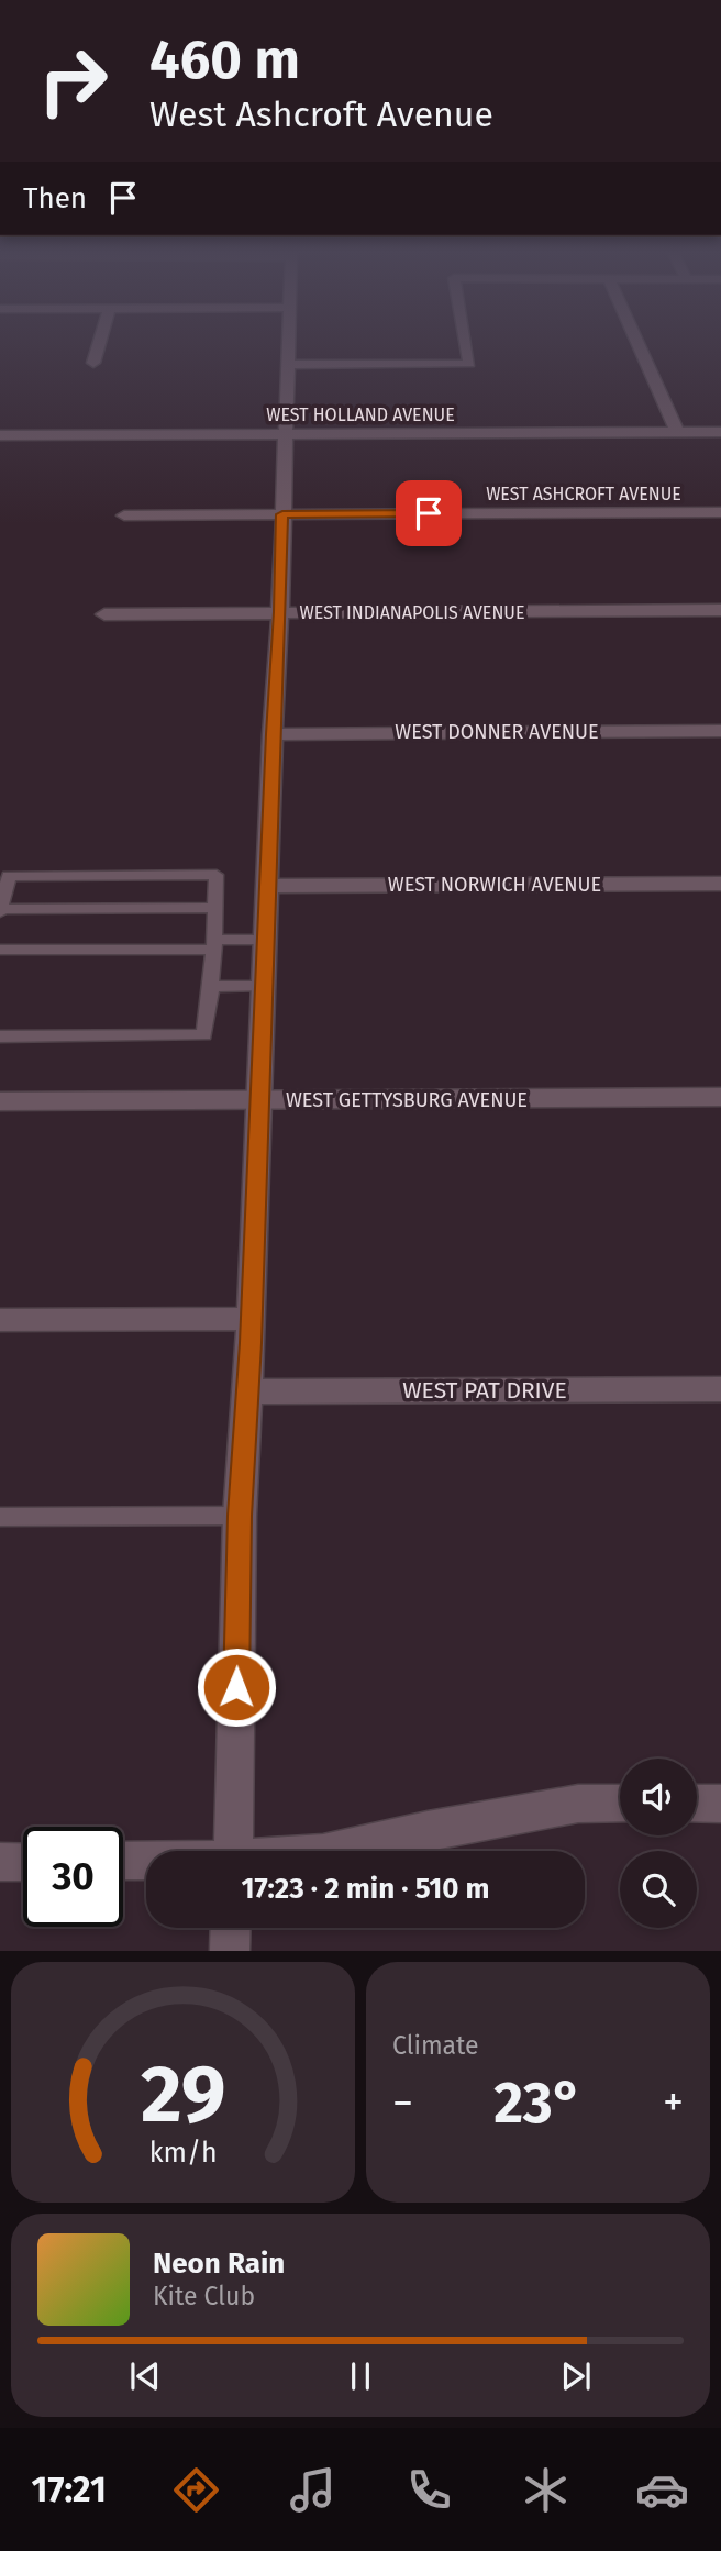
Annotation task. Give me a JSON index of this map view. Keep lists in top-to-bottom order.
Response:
{
  "streets": {
    "street": [
      "WEST HOLLAND AVENUE",
      "WEST ASHCROFT AVENUE",
      "WEST INDIANAPOLIS AVENUE",
      "WEST DONNER AVENUE",
      "WEST NORWICH AVENUE",
      "WEST GETTYSBURG AVENUE",
      "WEST PAT DRIVE"
    ]
  },
  "page": {
    "turn": ["460 m", "West Ashcroft Avenue"],
    "then": "Then",
    "limit": "30",
    "trip": "17:23 · 2 min · 510 m",
    "tile": "Climate",
    "heat": ["−", "23°", "+"],
    "song": ["Neon Rain", "Kite Club"],
    "tabs": "17:21",
    "gauge": ["29", "km/h"]
  }
}
